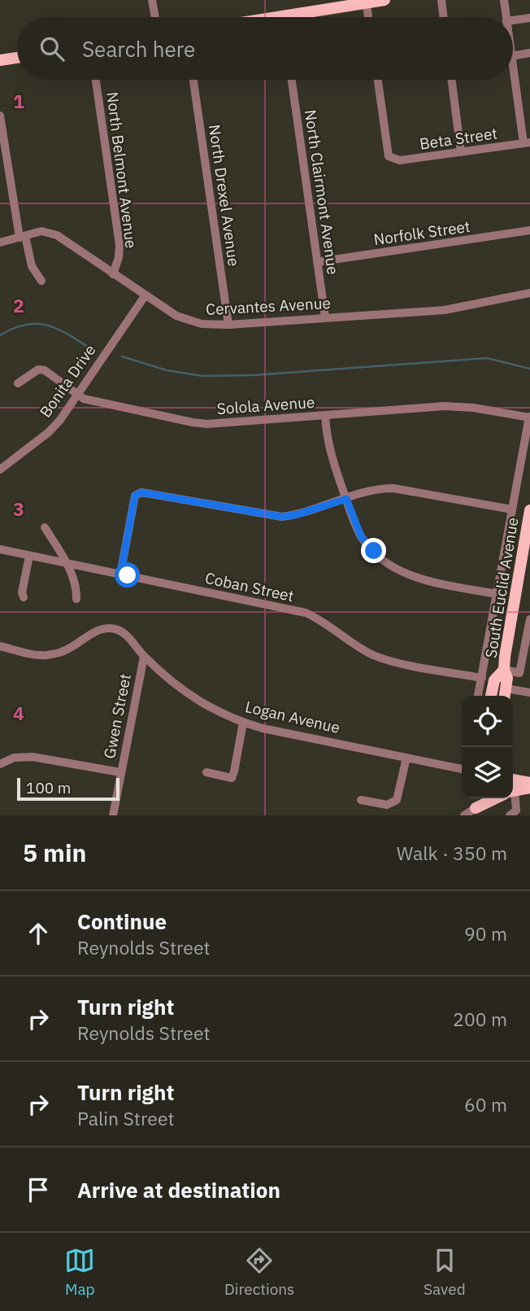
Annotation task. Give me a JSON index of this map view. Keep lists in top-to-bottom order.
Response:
{
  "streets": {
    "main road": ["South Euclid Avenue"],
    "street": [
      "Beta Street",
      "North Belmont Avenue",
      "North Clairmont Avenue",
      "North Drexel Avenue",
      "Norfolk Street",
      "Cervantes Avenue",
      "Bonita Drive",
      "Solola Avenue",
      "Coban Street",
      "Gwen Street",
      "Logan Avenue"
    ]
  },
  "crossings": [
    ["North Belmont Avenue", "Cervantes Avenue"],
    ["North Clairmont Avenue", "Norfolk Street"],
    ["North Clairmont Avenue", "Cervantes Avenue"],
    ["North Drexel Avenue", "Cervantes Avenue"],
    ["Cervantes Avenue", "Bonita Drive"],
    ["Bonita Drive", "Solola Avenue"],
    ["Gwen Street", "Logan Avenue"]
  ],
  "scale_bar": "100 m",
  "page": {
    "search": "Search here",
    "scale": "100 m",
    "heading": ["5 min", "Walk · 350 m"],
    "list": [
      ["Continue", "Reynolds Street", "90 m"],
      ["Turn right", "Reynolds Street", "200 m"],
      ["Turn right", "Palin Street", "60 m"],
      "Arrive at destination"
    ],
    "nav": ["Map", "Directions", "Saved"]
  },
  "grid": {
    "rows": [
      "1",
      "2",
      "3",
      "4"
    ]
  }
}
